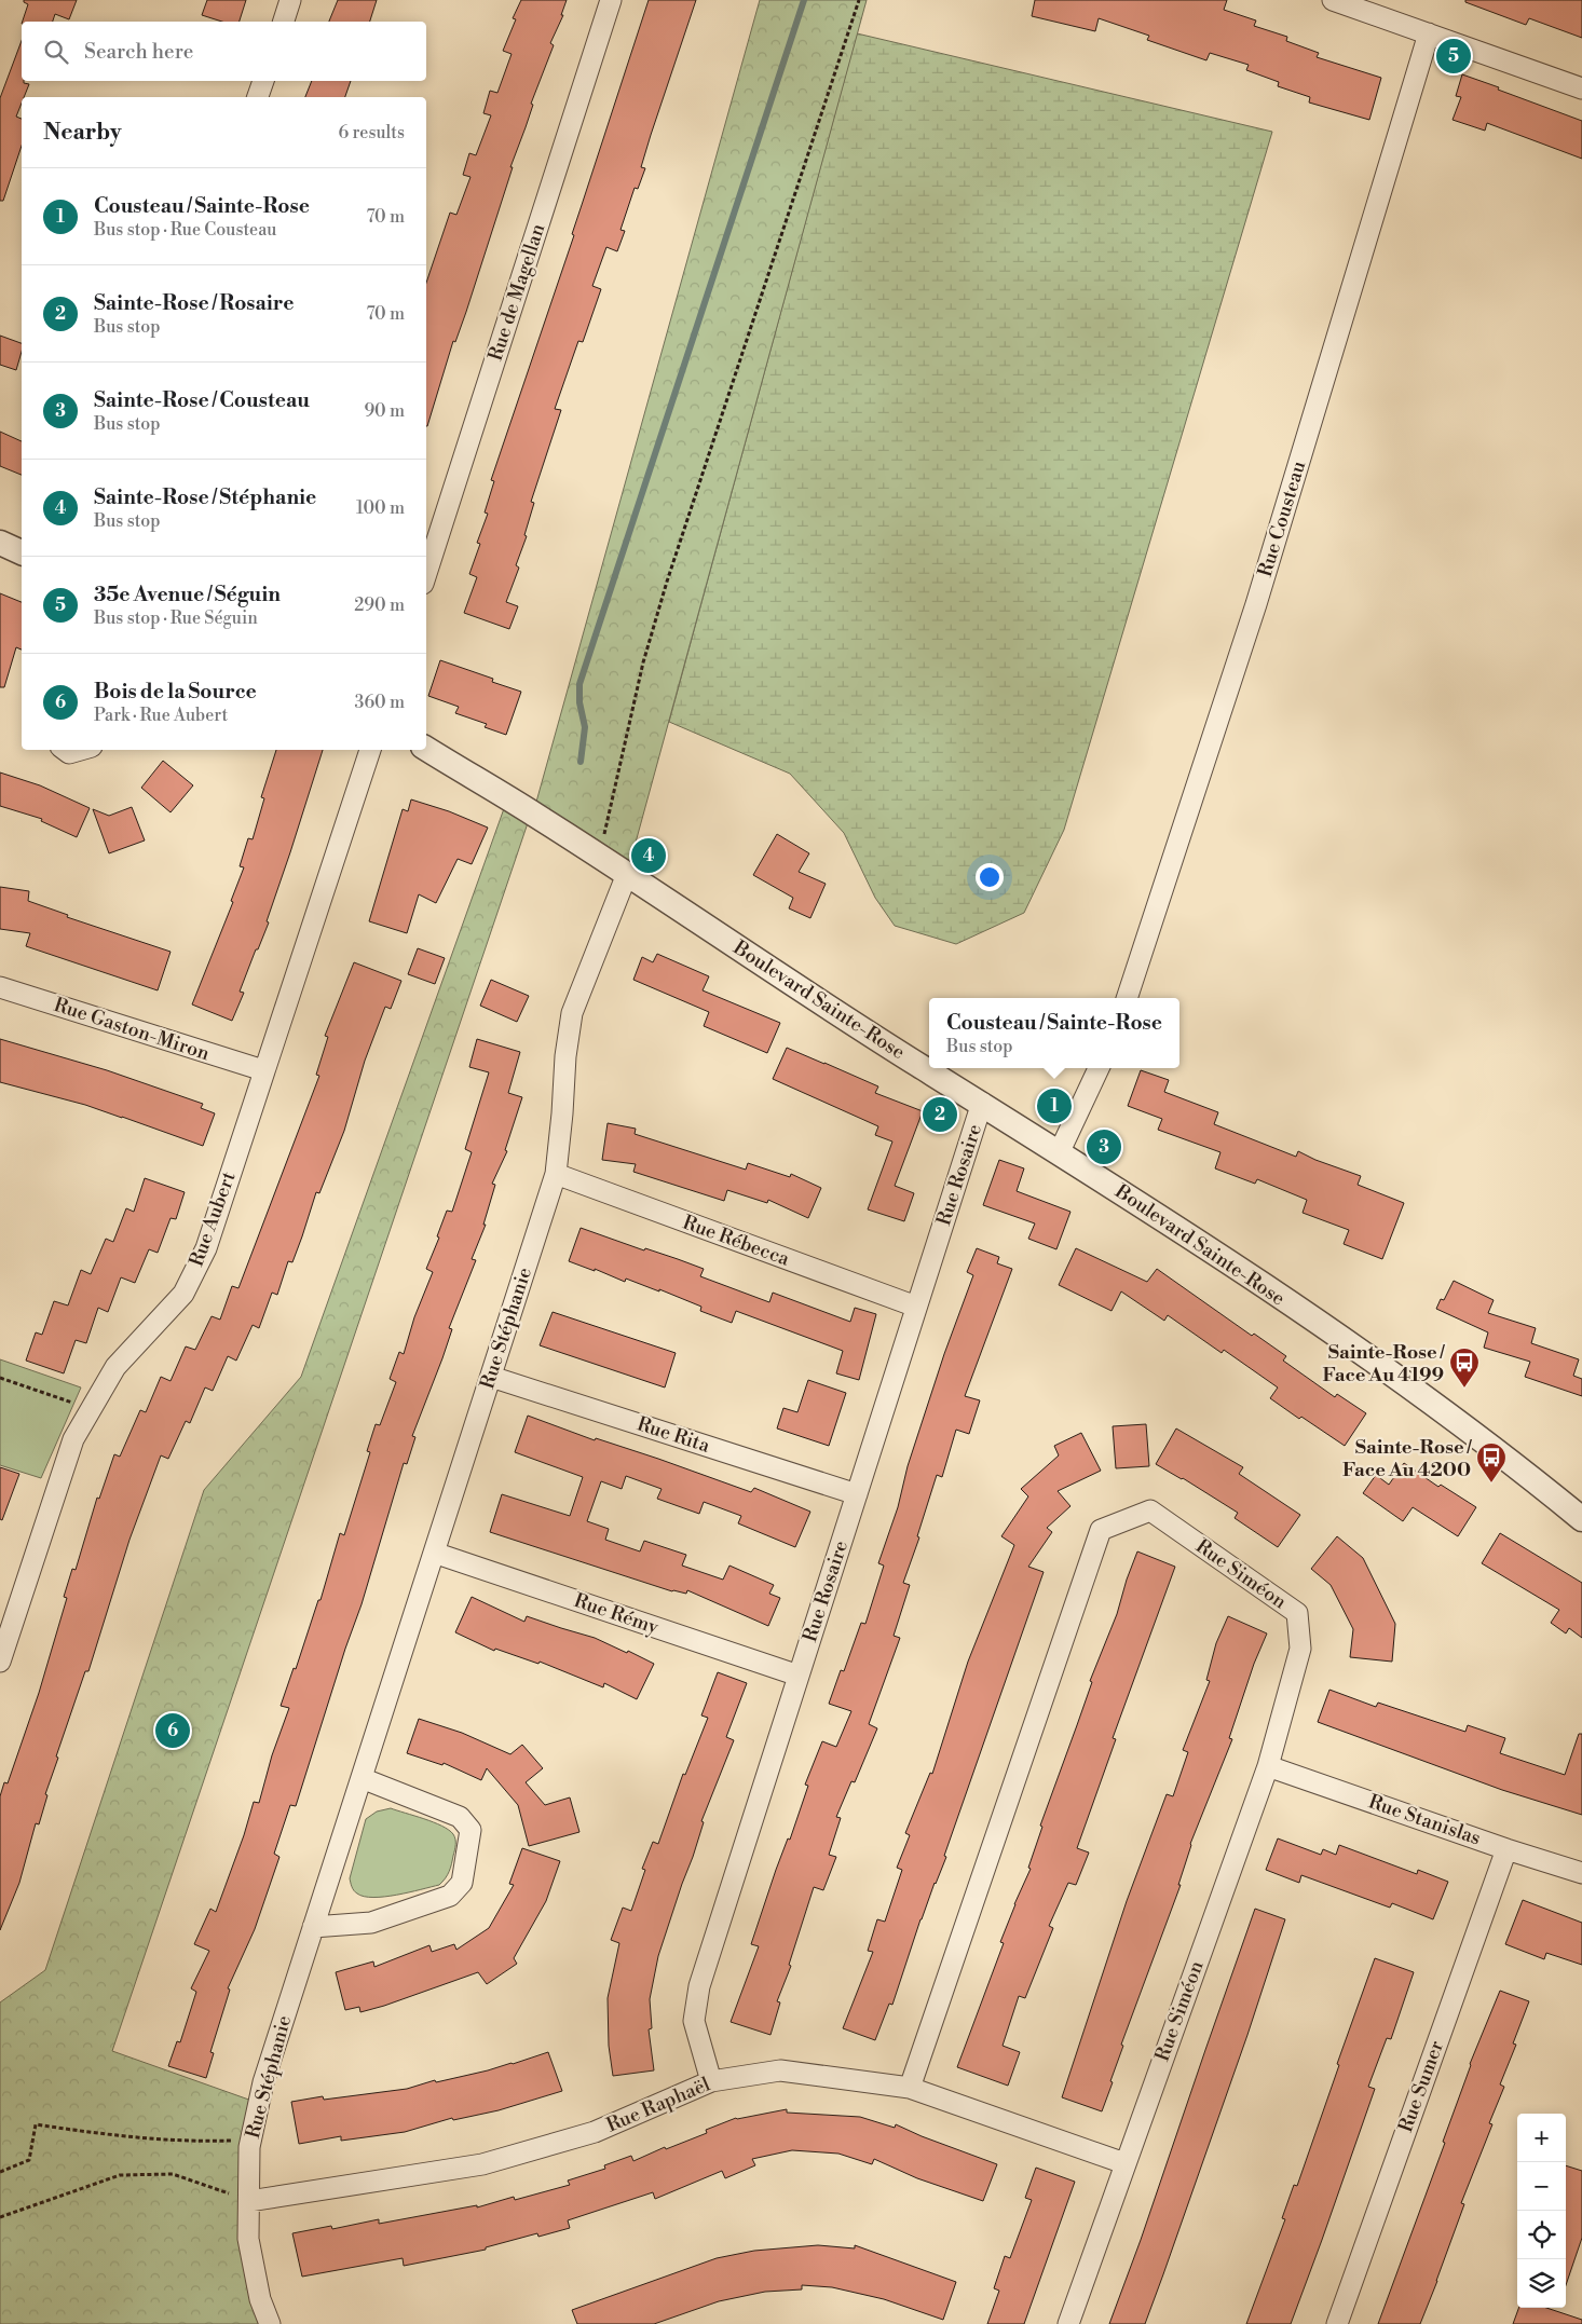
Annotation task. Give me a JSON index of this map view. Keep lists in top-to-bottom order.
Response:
{
  "streets": {
    "street": [
      "Rue de Magellan",
      "Rue Cousteau",
      "Boulevard Sainte-Rose",
      "Rue Gaston-Miron",
      "Rue Rosaire",
      "Rue Aubert",
      "Rue Rébecca",
      "Rue Stéphanie",
      "Rue Rita",
      "Rue Siméon",
      "Rue Rémy",
      "Rue Stanislas",
      "Rue Sumer",
      "Rue Raphaël"
    ]
  },
  "crossings": [
    ["Boulevard Sainte-Rose", "Rue Rosaire"],
    ["Boulevard Sainte-Rose", "Rue Stéphanie"],
    ["Rue Gaston-Miron", "Rue Aubert"],
    ["Rue Rosaire", "Rue Rébecca"],
    ["Rue Rosaire", "Rue Rita"],
    ["Rue Rosaire", "Rue Rémy"],
    ["Rue Rosaire", "Rue Raphaël"],
    ["Rue Rébecca", "Rue Stéphanie"],
    ["Rue Stéphanie", "Rue Rita"],
    ["Rue Stéphanie", "Rue Rémy"],
    ["Rue Stéphanie", "Rue Raphaël"],
    ["Rue Siméon", "Rue Stanislas"],
    ["Rue Siméon", "Rue Raphaël"],
    ["Rue Stanislas", "Rue Sumer"]
  ],
  "places": {
    "bus stop": ["Sainte-Rose / Face Au 4199", "Sainte-Rose / Face Au 4200"]
  },
  "page": {
    "search": "Search here",
    "pins": [
      "5",
      "4",
      "1",
      "2",
      "3",
      "6"
    ],
    "heading": ["Nearby", "6 results"],
    "list": [
      {
        "mark": "1",
        "name": "Cousteau / Sainte-Rose",
        "note": "Bus stop · Rue Cousteau",
        "value": "70 m"
      },
      {
        "mark": "2",
        "name": "Sainte-Rose / Rosaire",
        "note": "Bus stop",
        "value": "70 m"
      },
      {
        "mark": "3",
        "name": "Sainte-Rose / Cousteau",
        "note": "Bus stop",
        "value": "90 m"
      },
      {
        "mark": "4",
        "name": "Sainte-Rose / Stéphanie",
        "note": "Bus stop",
        "value": "100 m"
      },
      {
        "mark": "5",
        "name": "35e Avenue / Séguin",
        "note": "Bus stop · Rue Séguin",
        "value": "290 m"
      },
      {
        "mark": "6",
        "name": "Bois de la Source",
        "note": "Park · Rue Aubert",
        "value": "360 m"
      }
    ],
    "popup": ["Cousteau / Sainte-Rose", "Bus stop"],
    "map_buttons": ["+", "−"]
  }
}
